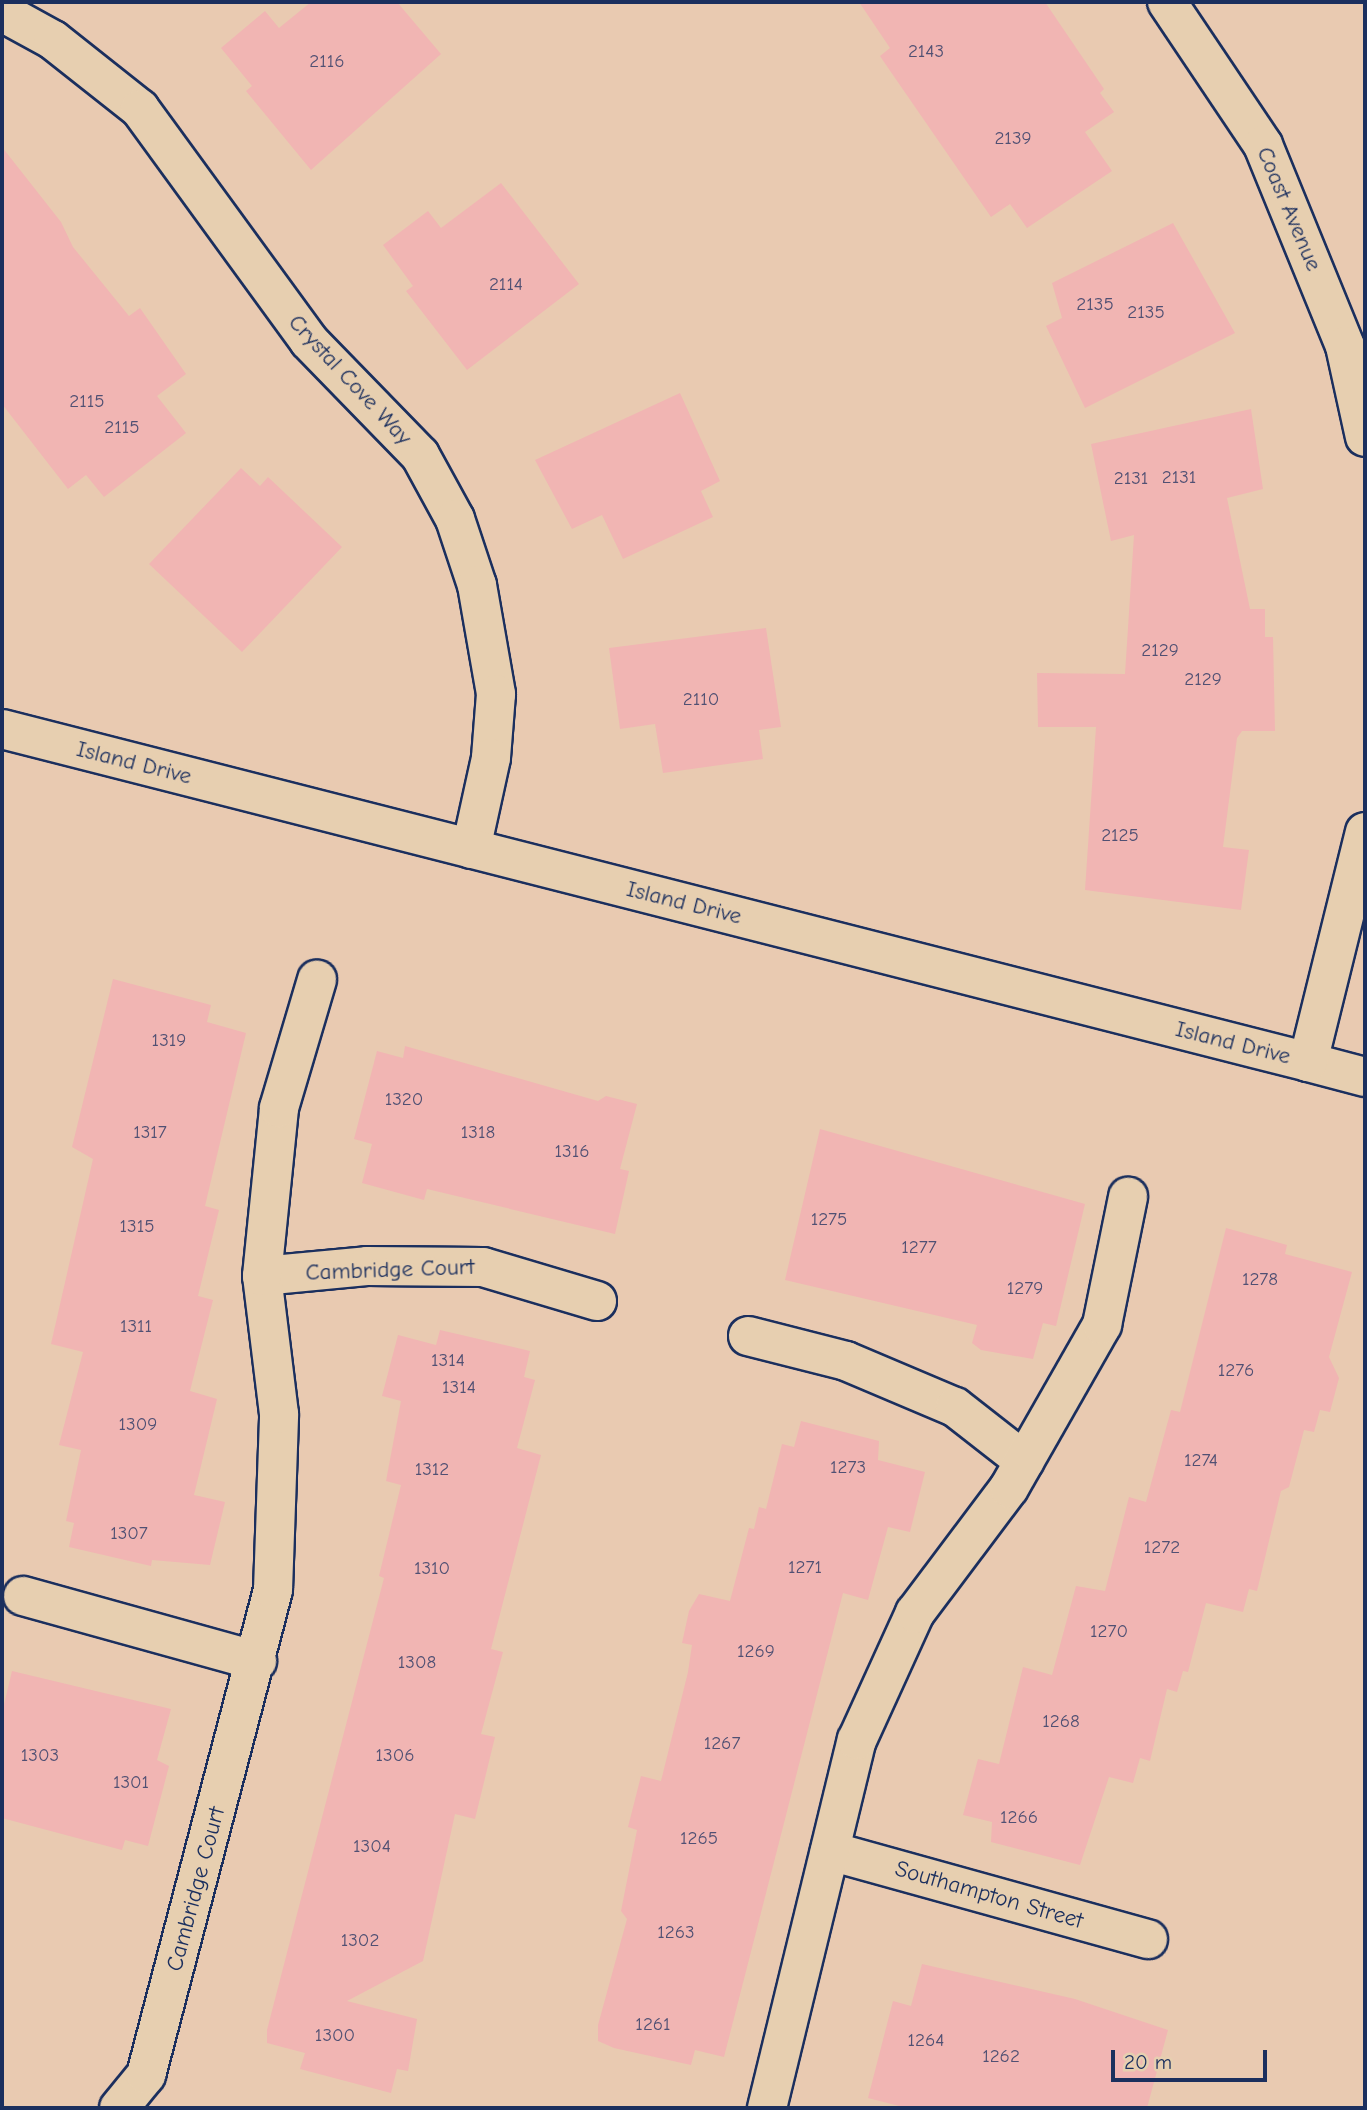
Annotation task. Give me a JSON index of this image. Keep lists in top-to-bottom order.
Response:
{
  "streets": {
    "street": [
      "Coast Avenue",
      "Crystal Cove Way",
      "Island Drive",
      "Cambridge Court",
      "Southampton Street"
    ]
  },
  "crossings": [
    ["Crystal Cove Way", "Island Drive"]
  ],
  "house_numbers": [
    "2143",
    "2116",
    "2139",
    "2114",
    "2135",
    "2135",
    "2115",
    "2115",
    "2131",
    "2131",
    "2129",
    "2129",
    "2110",
    "2125",
    "1319",
    "1320",
    "1317",
    "1318",
    "1316",
    "1275",
    "1315",
    "1277",
    "1278",
    "1279",
    "1311",
    "1314",
    "1276",
    "1314",
    "1309",
    "1274",
    "1273",
    "1312",
    "1307",
    "1272",
    "1271",
    "1310",
    "1270",
    "1269",
    "1308",
    "1268",
    "1267",
    "1303",
    "1306",
    "1301",
    "1266",
    "1265",
    "1304",
    "1263",
    "1302",
    "1261",
    "1300",
    "1264",
    "1262"
  ],
  "scale_bar": "20 m"
}
